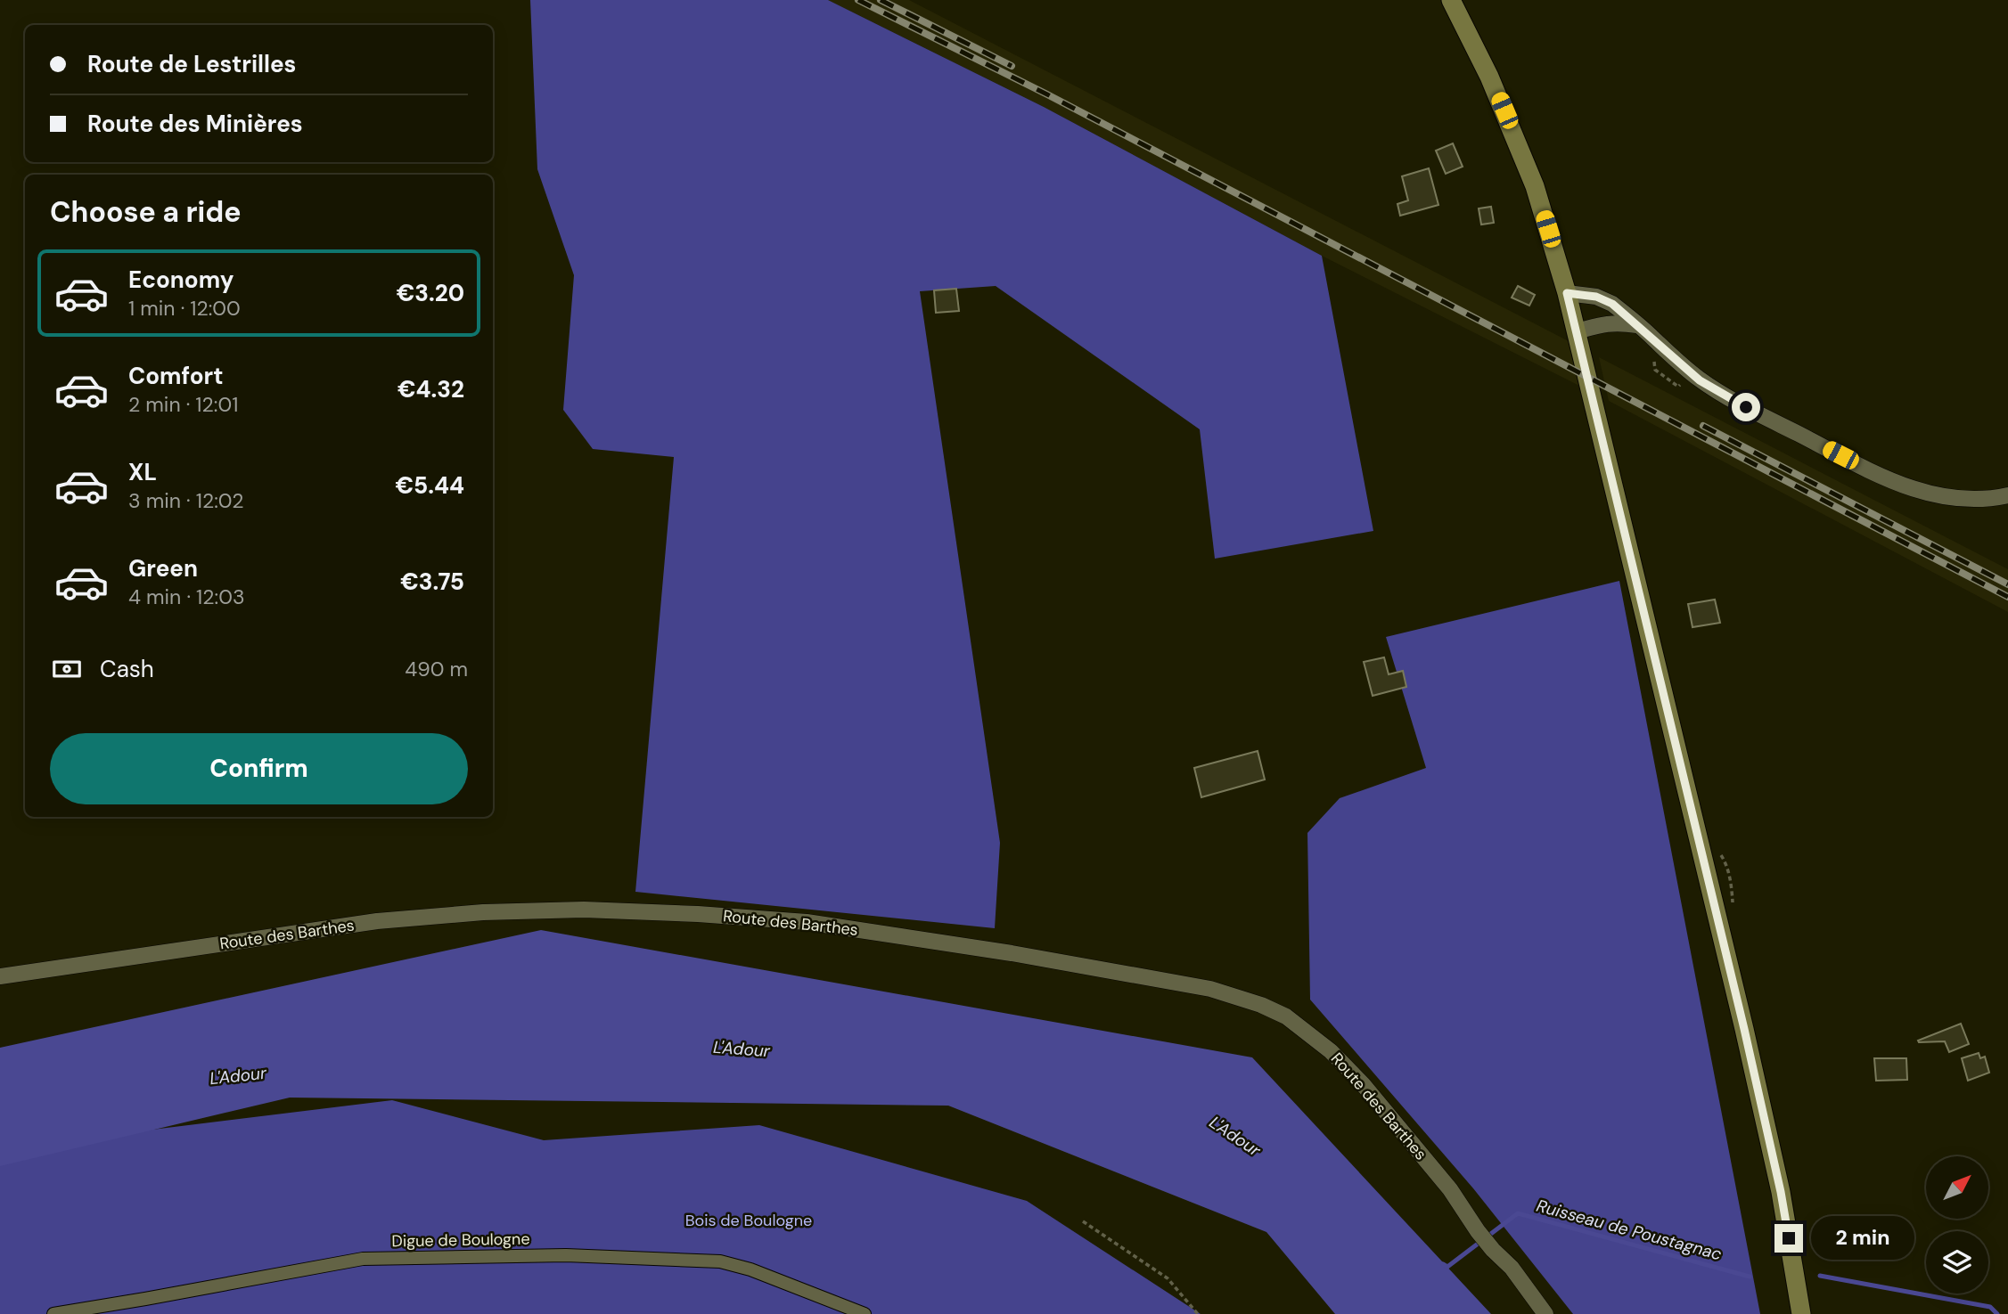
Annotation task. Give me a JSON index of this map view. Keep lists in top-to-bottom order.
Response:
{
  "streets": {
    "street": ["Route des Barthes", "Digue de Boulogne"]
  },
  "water": ["L'Adour", "Ruisseau de Poustagnac"],
  "parks": ["Bois de Boulogne"],
  "north": "top right",
  "page": {
    "banner": ["Route de Lestrilles", "Route des Minières"],
    "heading": "Choose a ride",
    "list": [
      {
        "name": "Economy",
        "note": "1 min · 12:00",
        "value": "€3.20"
      },
      {
        "name": "Comfort",
        "note": "2 min · 12:01",
        "value": "€4.32"
      },
      {
        "name": "XL",
        "note": "3 min · 12:02",
        "value": "€5.44"
      },
      {
        "name": "Green",
        "note": "4 min · 12:03",
        "value": "€3.75"
      }
    ],
    "pay": ["Cash", "490 m"],
    "buttons": "Confirm",
    "bubble": "2 min"
  }
}
